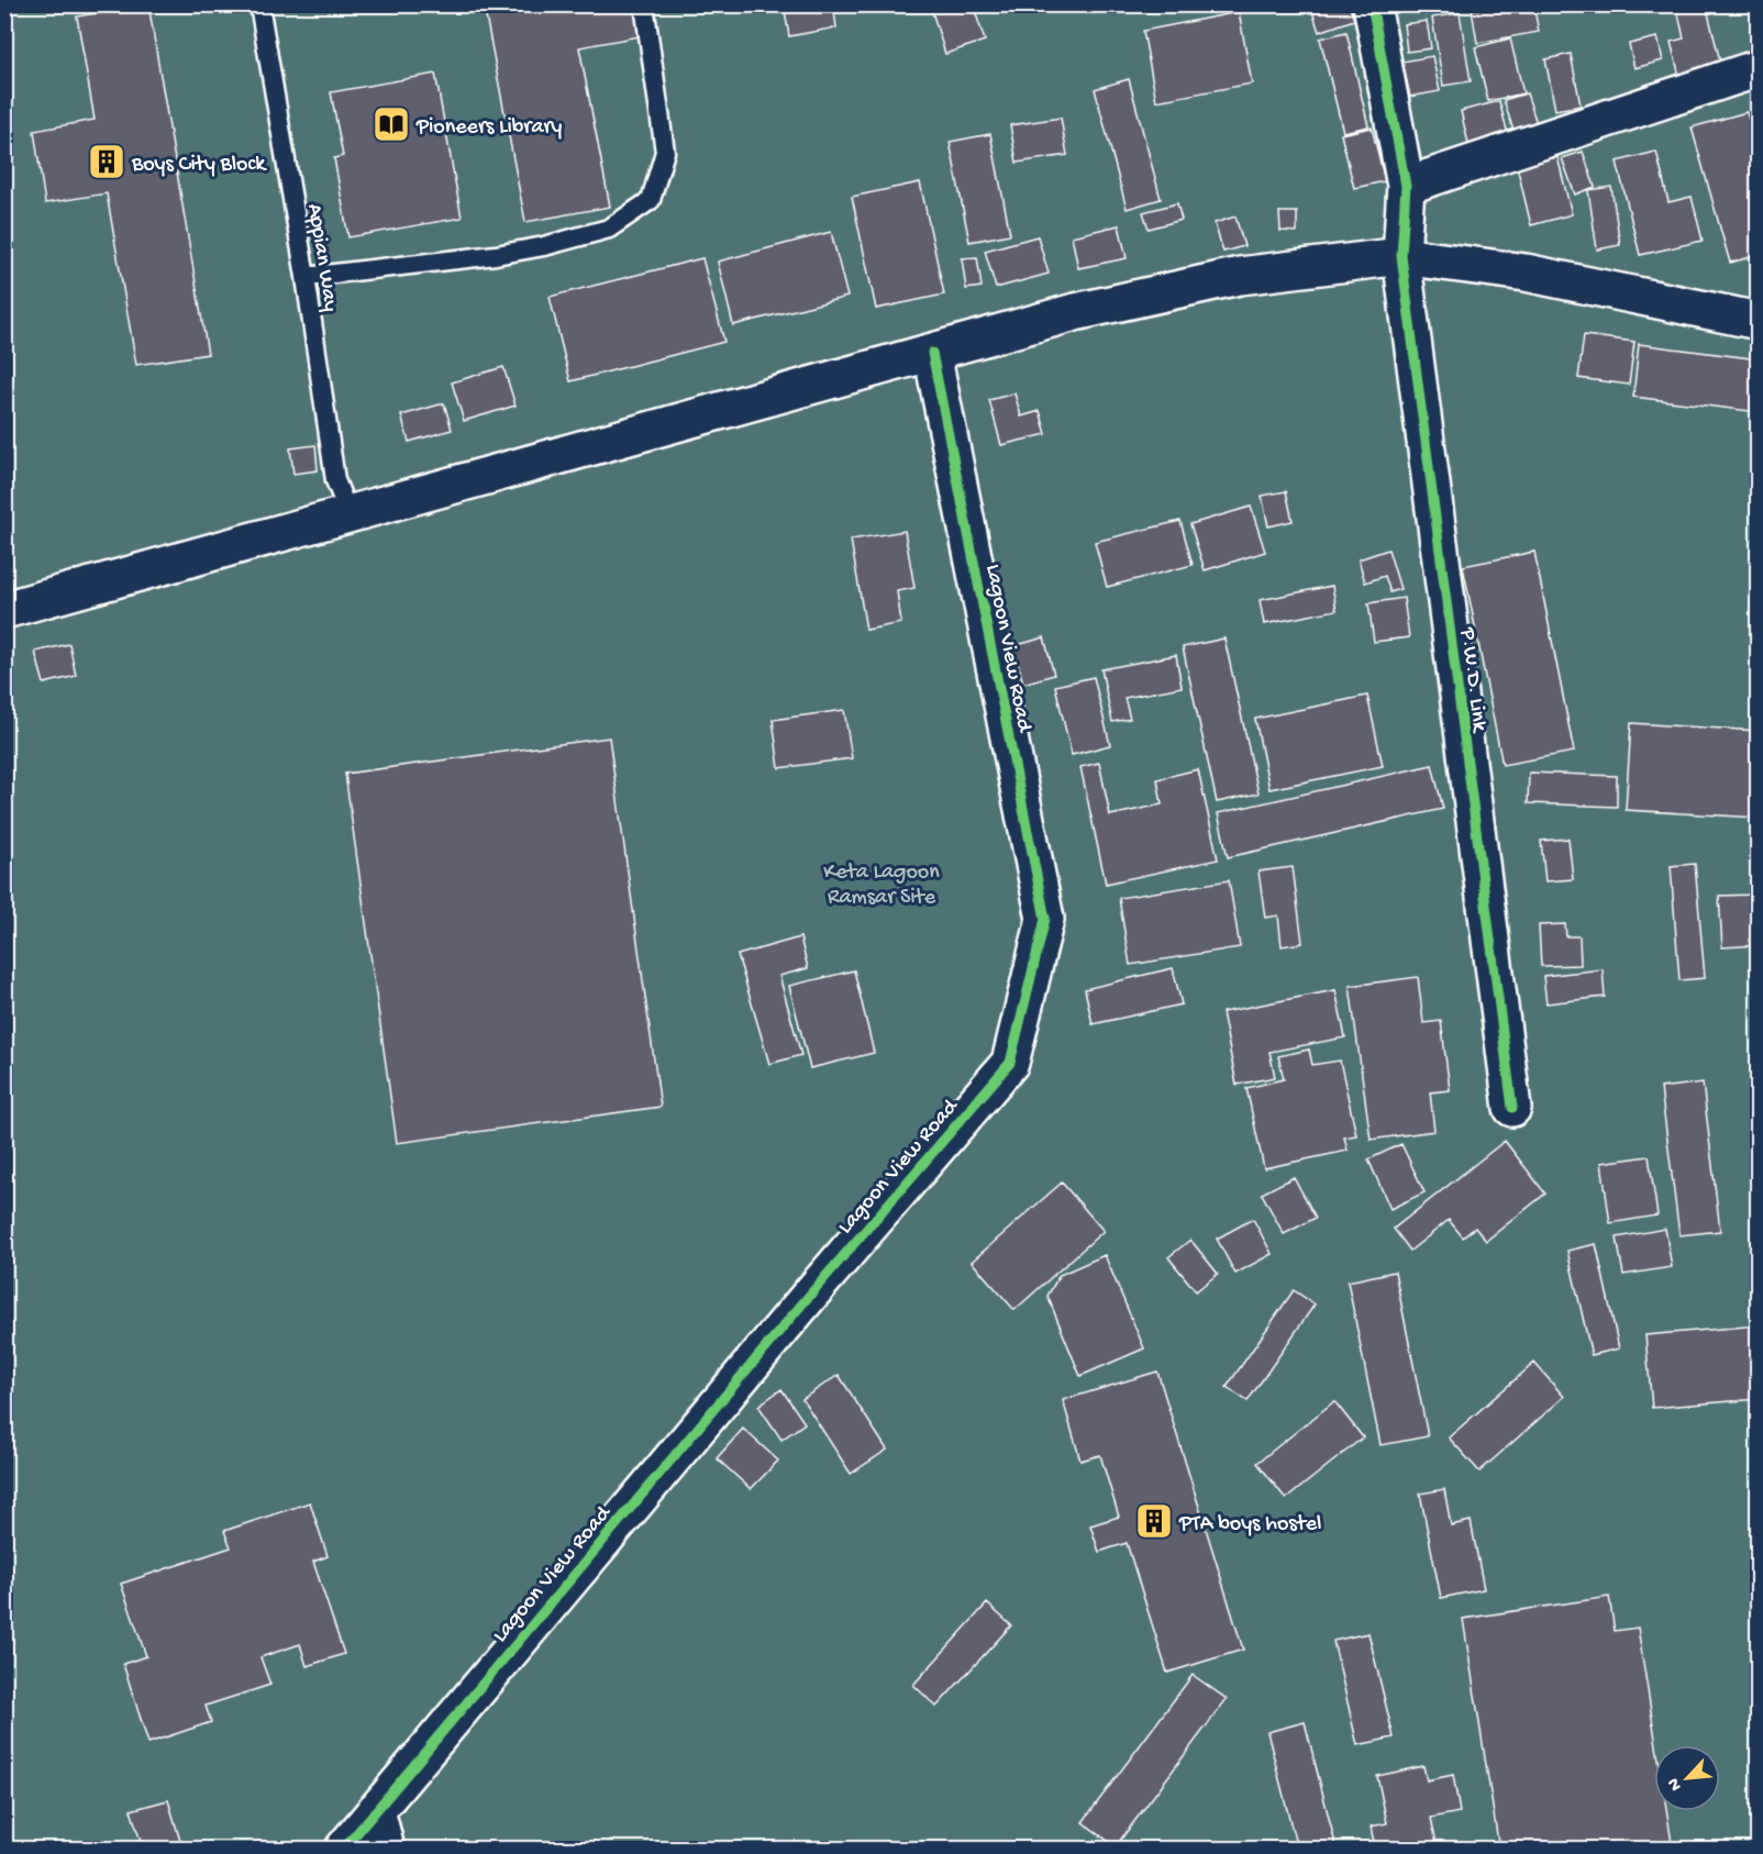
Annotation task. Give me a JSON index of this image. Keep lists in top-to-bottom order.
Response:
{
  "streets": {
    "street": ["Lagoon View Road", "P.W.D. Link"],
    "lane": ["Appian Way"]
  },
  "parks": ["Keta Lagoon Ramsar Site"],
  "places": {
    "library": ["Pioneers Library"],
    "building": ["Boys City Block", "PTA boys hostel"]
  },
  "north": "bottom left"
}
